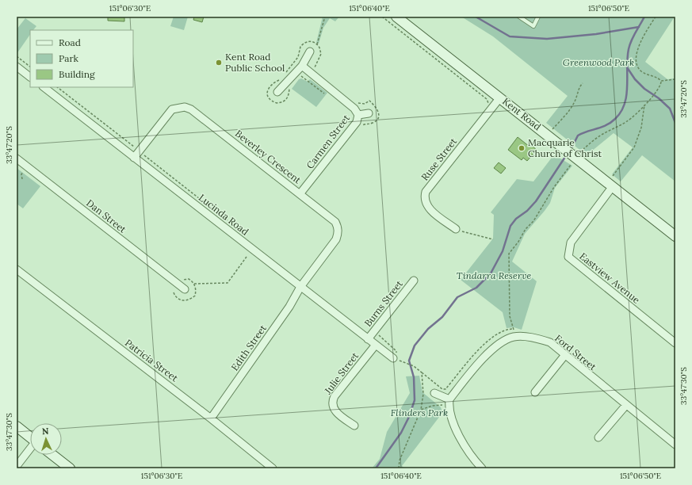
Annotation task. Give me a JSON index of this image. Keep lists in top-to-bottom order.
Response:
{
  "streets": {
    "street": [
      "Kent Road",
      "Carmen Street",
      "Beverley Crescent",
      "Ruse Street",
      "Lucinda Road",
      "Dan Street",
      "Eastview Avenue",
      "Burns Street",
      "Edith Street",
      "Ford Street",
      "Patricia Street",
      "Julie Street"
    ]
  },
  "crossings": [
    ["Kent Road", "Ruse Street"],
    ["Kent Road", "Eastview Avenue"],
    ["Carmen Street", "Beverley Crescent"],
    ["Beverley Crescent", "Lucinda Road"],
    ["Beverley Crescent", "Edith Street"],
    ["Lucinda Road", "Burns Street"],
    ["Lucinda Road", "Edith Street"],
    ["Lucinda Road", "Julie Street"],
    ["Edith Street", "Patricia Street"]
  ],
  "parks": ["Greenwood Park", "Tindarra Reserve", "Flinders Park"],
  "places": ["Kent Road Public School", "Macquarie Church of Christ"],
  "legend": ["Road", "Park", "Building"],
  "north": "top",
  "coordinates": [
    "151°06'30\"E",
    "151°06'40\"E",
    "151°06'50\"E",
    "33°47'20\"S",
    "33°47'30\"S"
  ]
}
